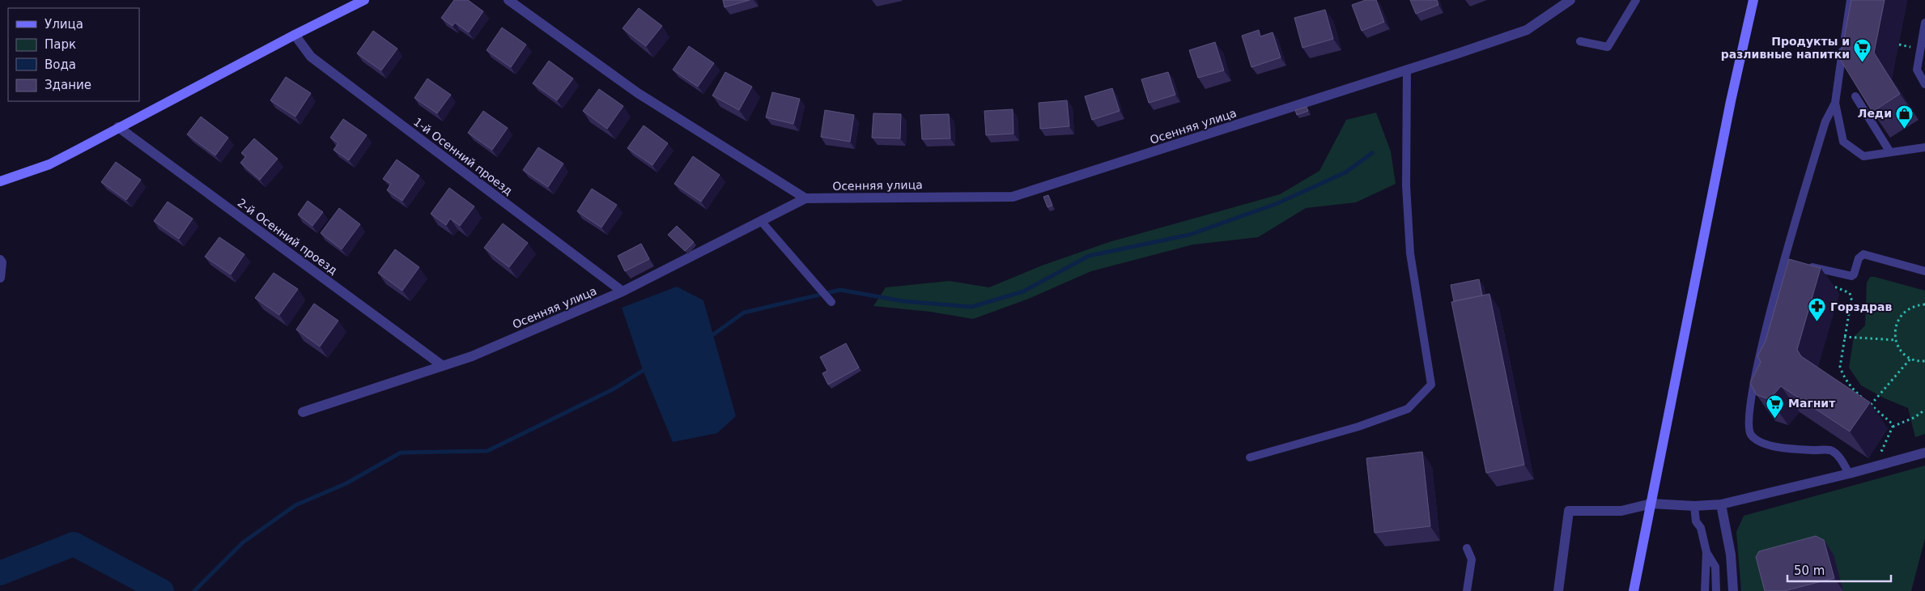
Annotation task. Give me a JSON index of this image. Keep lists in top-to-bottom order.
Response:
{
  "streets": {
    "street": ["Осенняя улица", "1-й Осенний проезд", "2-й Осенний проезд"]
  },
  "crossings": [
    ["Осенняя улица", "1-й Осенний проезд"],
    ["Осенняя улица", "2-й Осенний проезд"]
  ],
  "places": {
    "supermarket": ["Продукты и разливные напитки", "Магнит"],
    "shop": ["Леди"],
    "pharmacy": ["Горздрав"]
  },
  "legend": [
    "Улица",
    "Парк",
    "Вода",
    "Здание"
  ],
  "scale_bar": "50 m"
}
